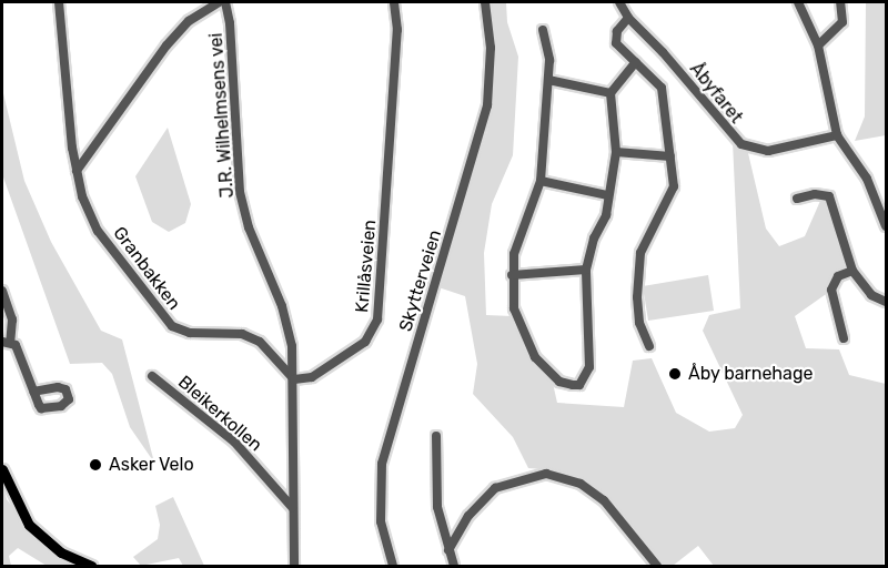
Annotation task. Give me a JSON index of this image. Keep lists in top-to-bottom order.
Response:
{
  "streets": {
    "street": [
      "Åbyfaret",
      "J.R. Wilhelmsens vei",
      "Krillåsveien",
      "Granbakken",
      "Skytterveien",
      "Bleikerkollen"
    ]
  },
  "crossings": [
    ["J.R. Wilhelmsens vei", "Krillåsveien"],
    ["J.R. Wilhelmsens vei", "Granbakken"],
    ["Krillåsveien", "Granbakken"]
  ],
  "places": ["Åby barnehage", "Asker Velo"]
}
